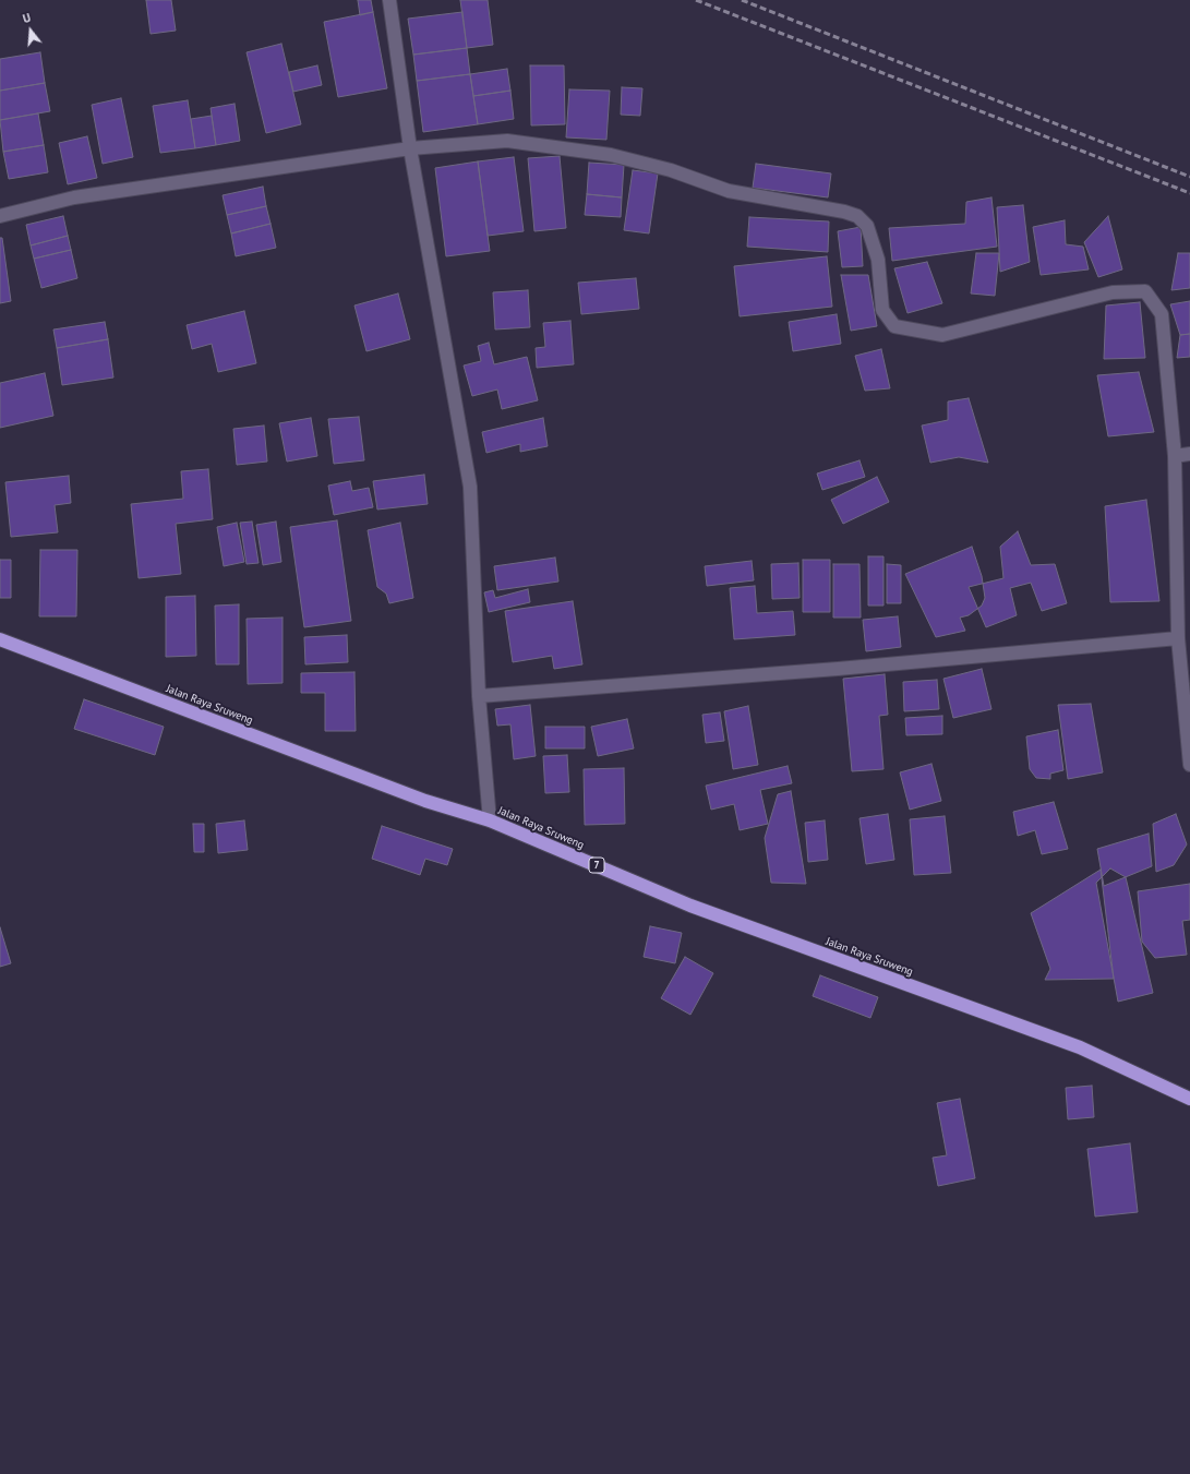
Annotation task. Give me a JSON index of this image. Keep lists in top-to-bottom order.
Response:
{
  "streets": {
    "highway": ["Jalan Raya Sruweng", "7"]
  },
  "north": "top"
}
